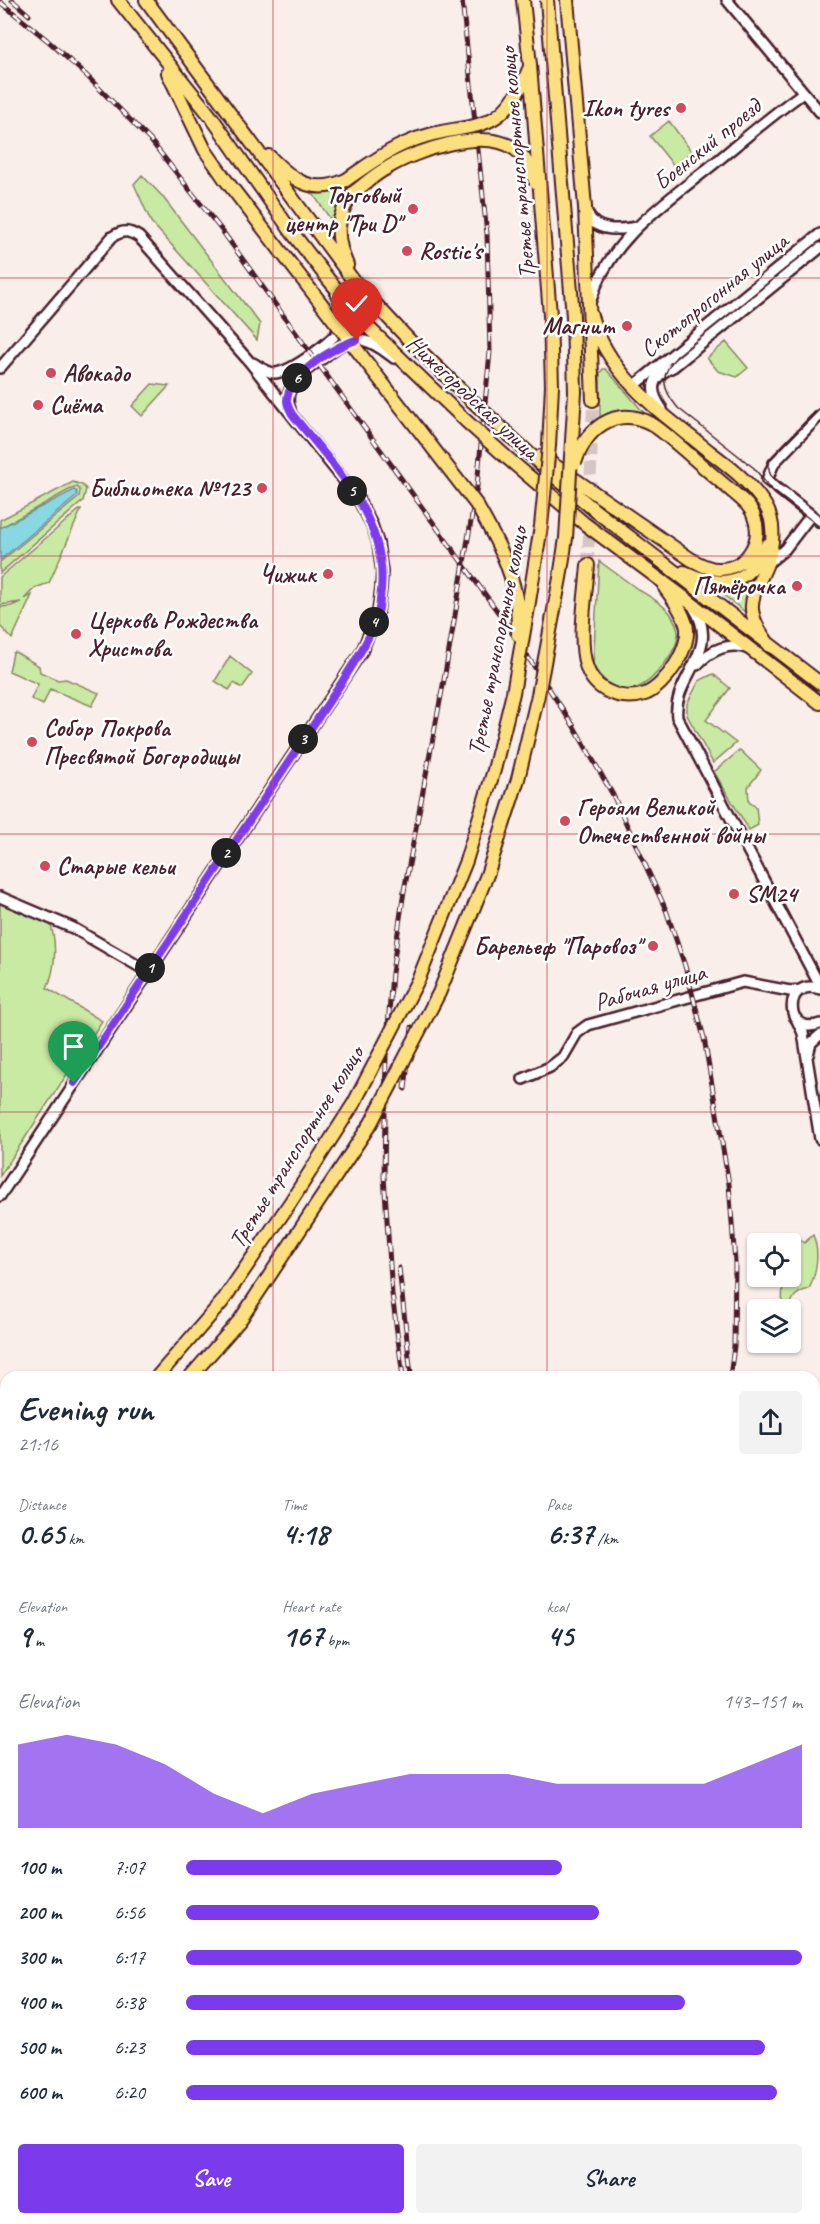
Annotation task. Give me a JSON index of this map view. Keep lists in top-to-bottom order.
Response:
{
  "streets": {
    "main road": ["Третье транспортное кольцо", "Нижегородская улица"],
    "street": ["Боенский проезд", "Скотопрогонная улица", "Рабочая улица"]
  },
  "places": [
    "Ikon tyres",
    "Торговый центр \"Три D\"",
    "Rostic's",
    "Магнит",
    "Авокадо",
    "Сиёма",
    "Библиотека №123",
    "Чижик",
    "Пятёрочка",
    "Церковь Рождества Христова",
    "Собор Покрова Пресвятой Богородицы",
    "Героям Великой Отечественной войны",
    "Старые кельи",
    "SM24",
    "Барельеф \"Паровоз\""
  ],
  "page": {
    "pins": [
      "6",
      "5",
      "4",
      "3",
      "2",
      "1"
    ],
    "heading": ["Evening run", "21:16"],
    "stats": [
      ["Distance", "0.65 km"],
      ["Time", "4:18"],
      ["Pace", "6:37 /km"],
      ["Elevation", "9 m"],
      ["Heart rate", "167 bpm"],
      ["kcal", "45"]
    ],
    "chart": ["Elevation", "143–151 m"],
    "list": [
      {
        "name": "100 m",
        "note": "7:07"
      },
      {
        "name": "200 m",
        "note": "6:56"
      },
      {
        "name": "300 m",
        "note": "6:17"
      },
      {
        "name": "400 m",
        "note": "6:38"
      },
      {
        "name": "500 m",
        "note": "6:23"
      },
      {
        "name": "600 m",
        "note": "6:20"
      }
    ],
    "buttons": ["Save", "Share"]
  }
}
